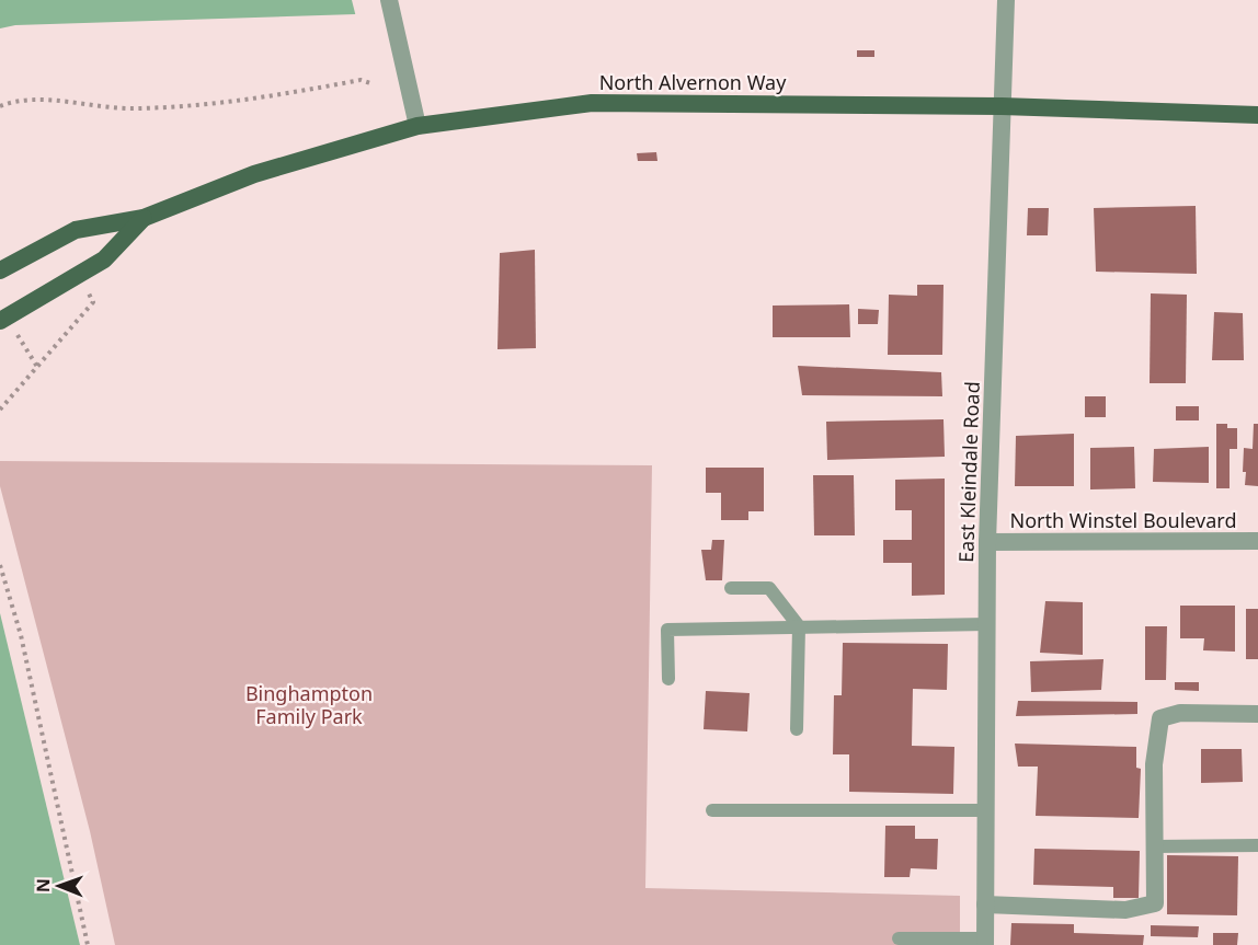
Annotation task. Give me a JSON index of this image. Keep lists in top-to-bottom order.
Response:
{
  "streets": {
    "main road": ["North Alvernon Way"],
    "street": ["East Kleindale Road", "North Winstel Boulevard"]
  },
  "crossings": [
    ["North Alvernon Way", "East Kleindale Road"],
    ["East Kleindale Road", "North Winstel Boulevard"]
  ],
  "parks": ["Binghampton Family Park"],
  "north": "left"
}
